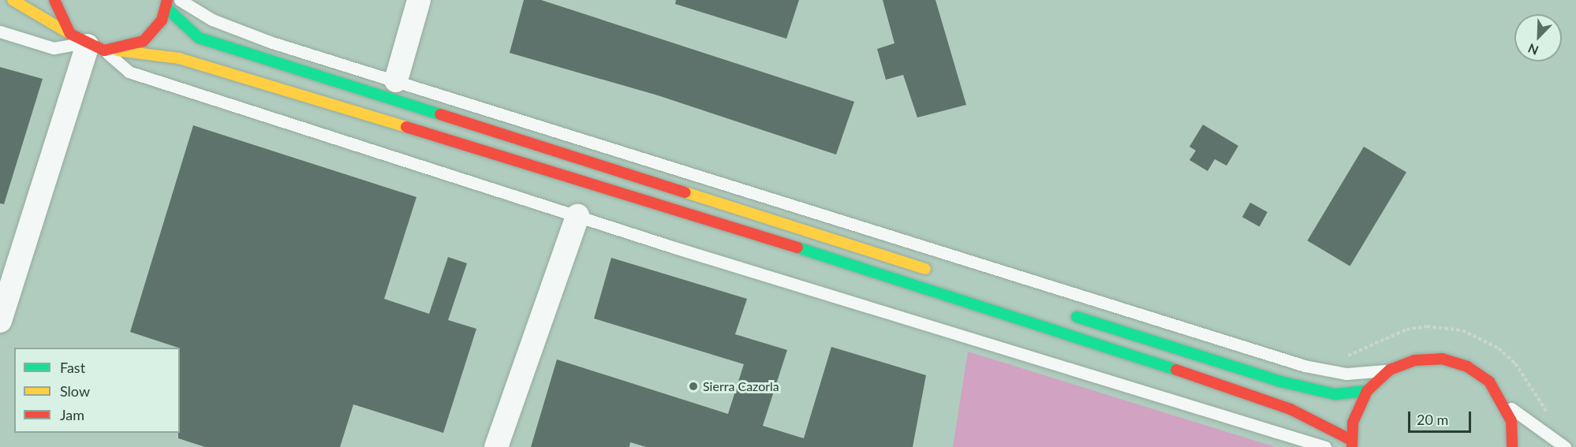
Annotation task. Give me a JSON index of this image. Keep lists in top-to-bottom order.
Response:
{
  "places": ["Sierra Cazorla"],
  "legend": ["Fast", "Slow", "Jam"],
  "scale_bar": "20 m",
  "north": "bottom left"
}
